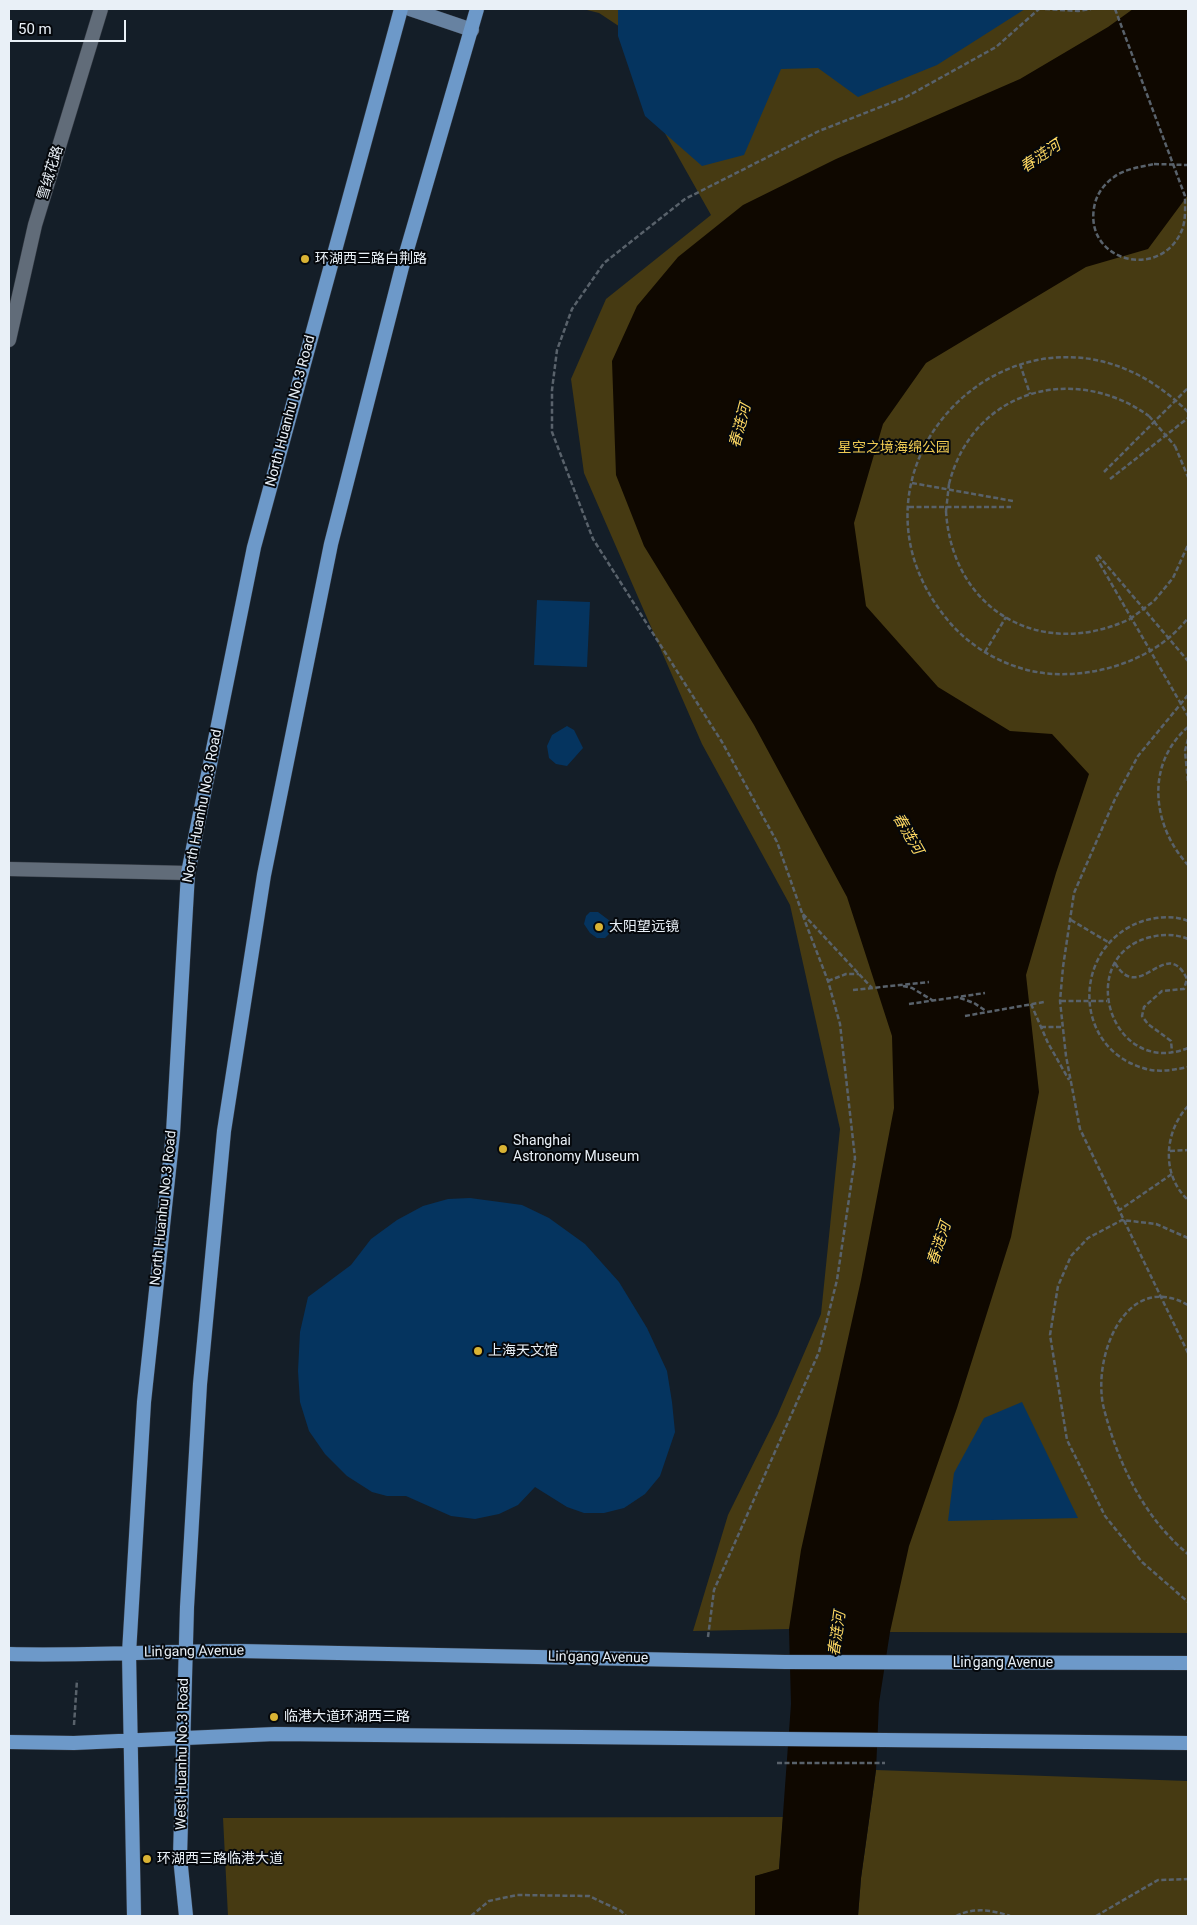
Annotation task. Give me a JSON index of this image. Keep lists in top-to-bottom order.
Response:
{
  "streets": {
    "main road": ["North Huanhu No.3 Road", "Lin'gang Avenue", "West Huanhu No.3 Road"],
    "street": ["雪绒花路"]
  },
  "crossings": [
    ["North Huanhu No.3 Road", "Lin'gang Avenue"],
    ["Lin'gang Avenue", "West Huanhu No.3 Road"]
  ],
  "water": ["春涟河"],
  "parks": ["星空之境海绵公园"],
  "places": [
    "环湖西三路白荆路",
    "太阳望远镜",
    "Shanghai Astronomy Museum",
    "上海天文馆",
    "临港大道环湖西三路",
    "环湖西三路临港大道"
  ],
  "scale_bar": "50 m"
}
